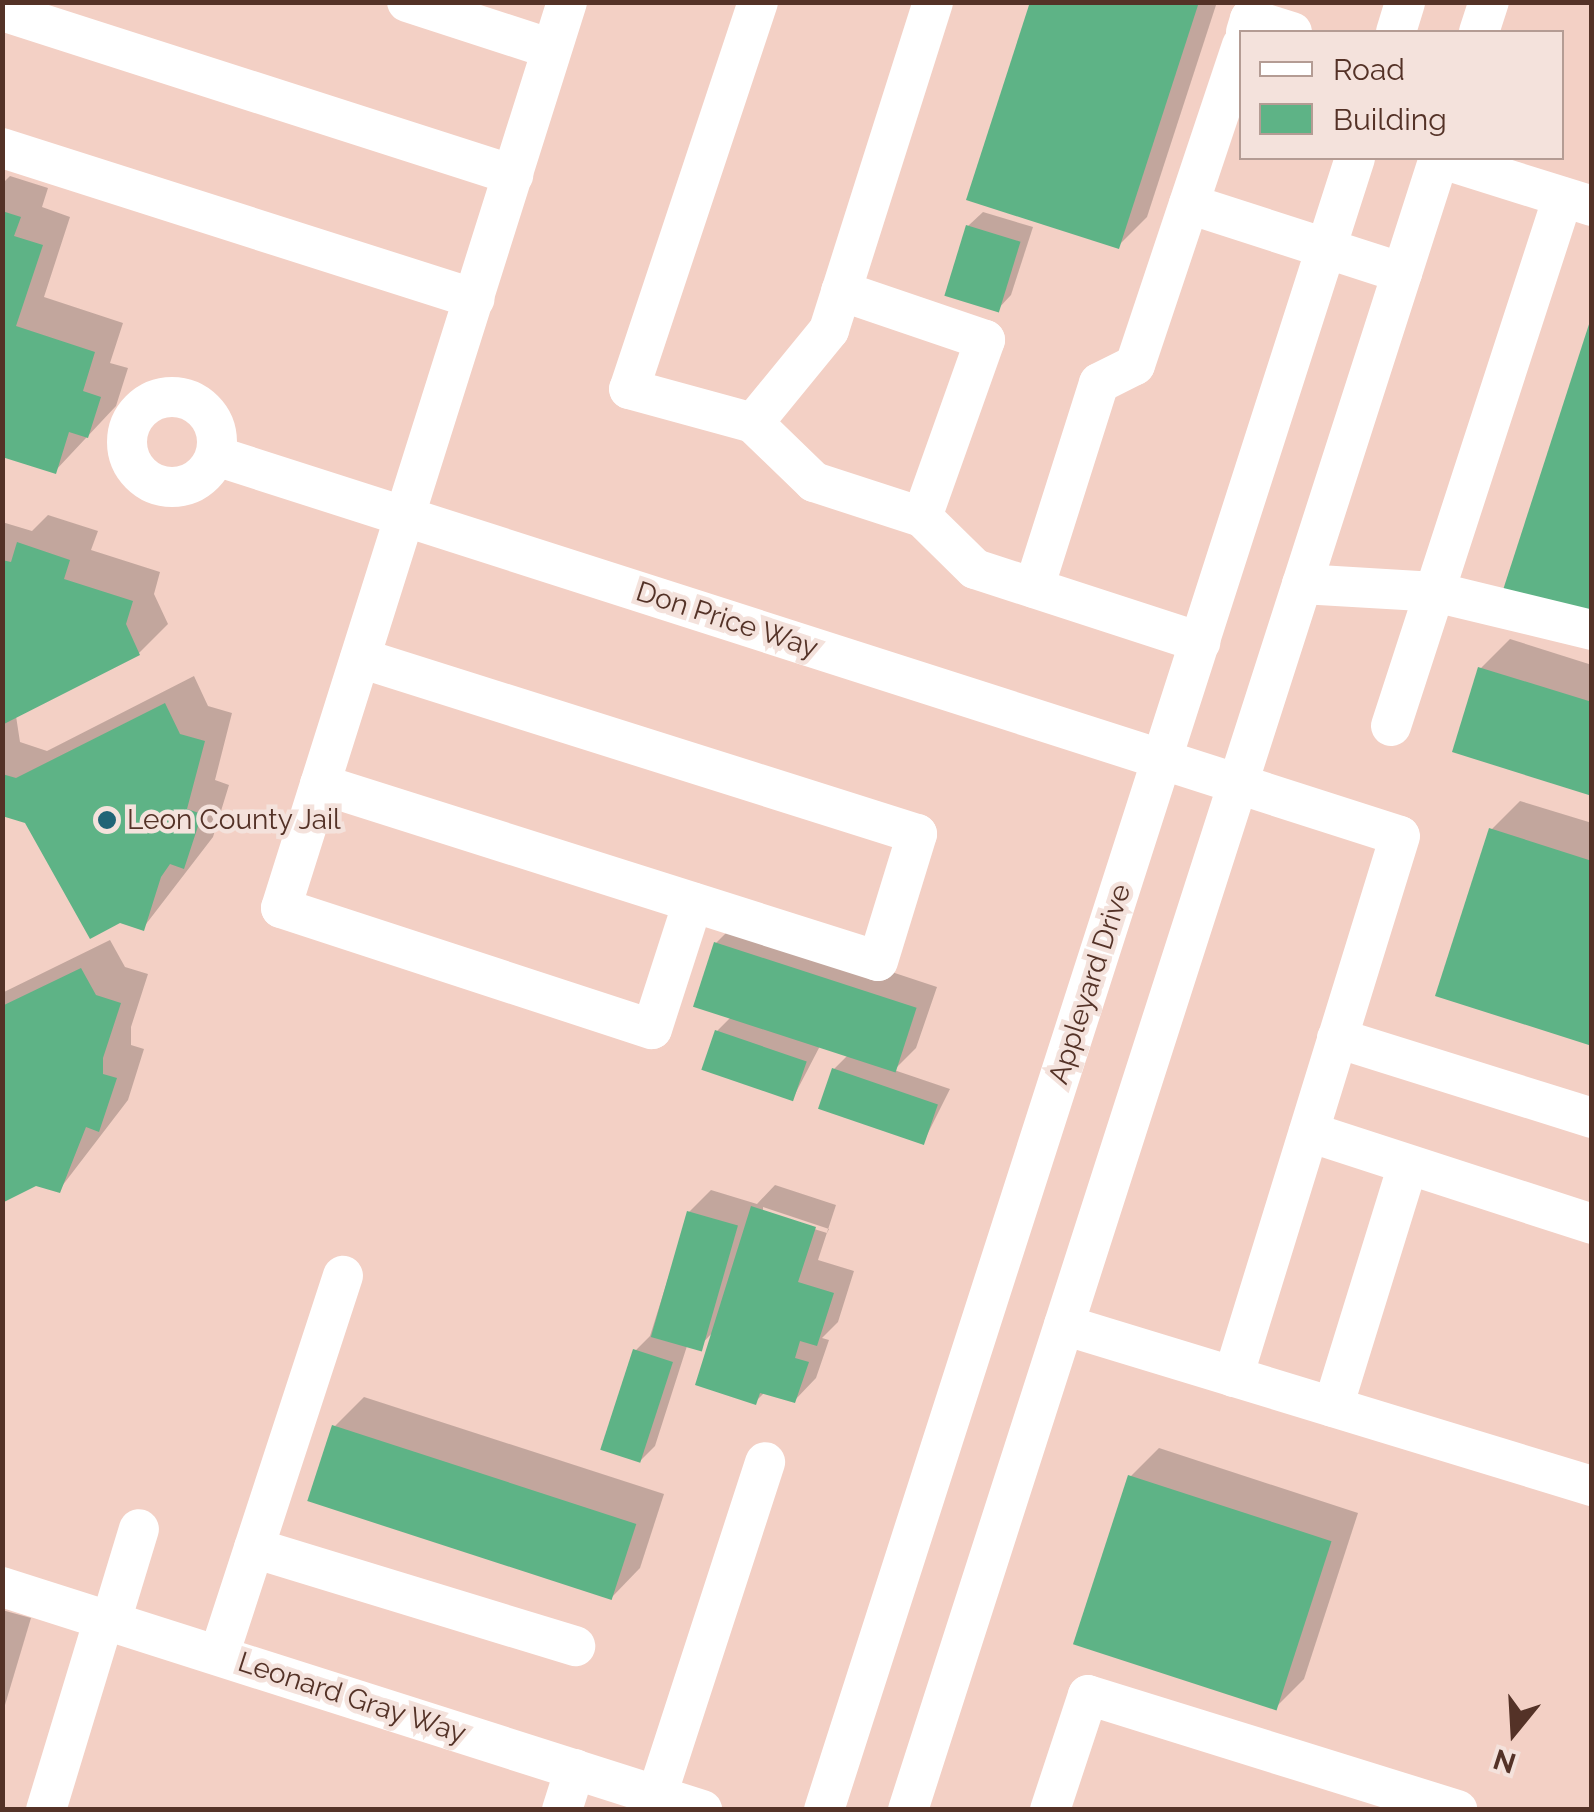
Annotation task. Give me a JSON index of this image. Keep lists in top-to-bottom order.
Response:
{
  "streets": {
    "street": ["Don Price Way", "Appleyard Drive", "Leonard Gray Way"]
  },
  "crossings": [
    ["Don Price Way", "Appleyard Drive"]
  ],
  "places": ["Leon County Jail"],
  "legend": ["Road", "Building"],
  "north": "bottom"
}
